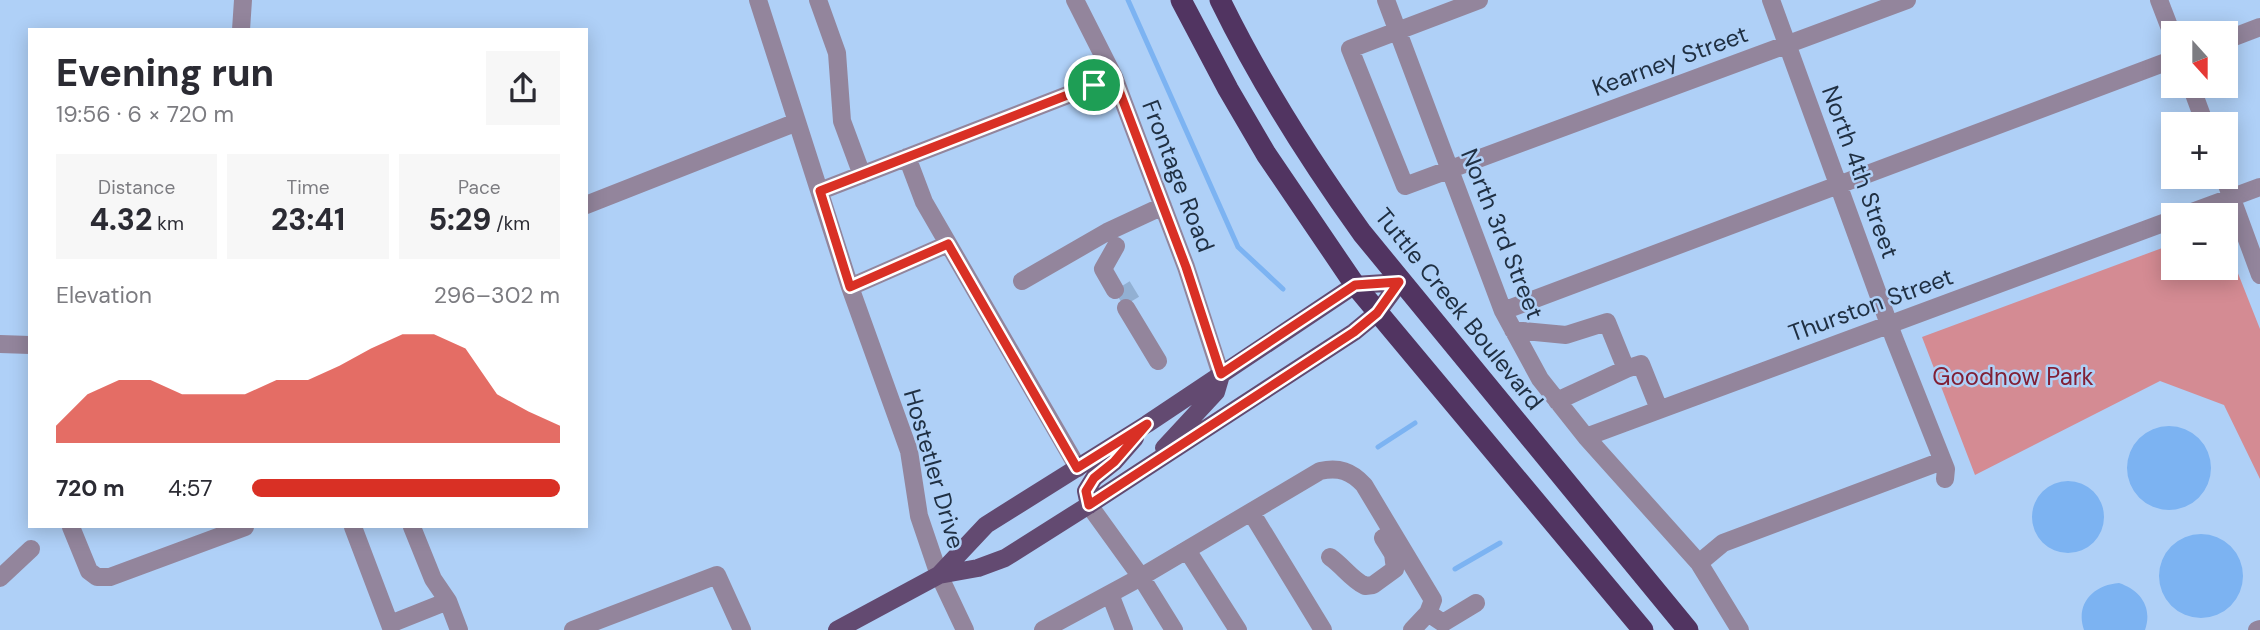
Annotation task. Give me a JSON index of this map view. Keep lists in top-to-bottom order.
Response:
{
  "streets": {
    "highway": ["Tuttle Creek Boulevard"],
    "street": [
      "Kearney Street",
      "North 4th Street",
      "Frontage Road",
      "North 3rd Street",
      "Thurston Street",
      "Hostetler Drive"
    ]
  },
  "crossings": [
    ["Kearney Street", "North 4th Street"],
    ["Kearney Street", "North 3rd Street"],
    ["North 4th Street", "Thurston Street"],
    ["North 3rd Street", "Thurston Street"]
  ],
  "parks": ["Goodnow Park"],
  "north": "bottom",
  "page": {
    "map_buttons": ["+", "−"],
    "heading": ["Evening run", "19:56 · 6 × 720 m"],
    "stats": [
      ["Distance", "4.32 km"],
      ["Time", "23:41"],
      ["Pace", "5:29 /km"]
    ],
    "chart": ["Elevation", "296–302 m"],
    "list": [
      {
        "name": "720 m",
        "note": "4:57"
      }
    ]
  }
}
